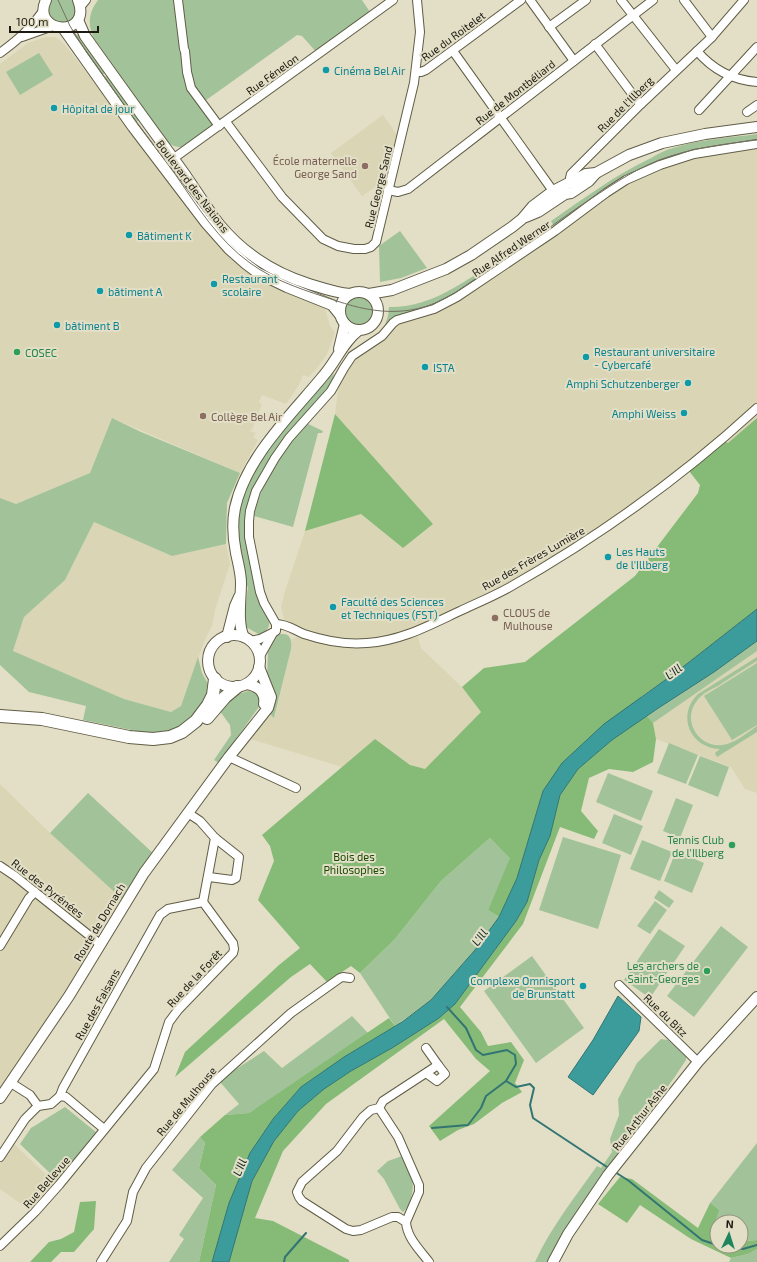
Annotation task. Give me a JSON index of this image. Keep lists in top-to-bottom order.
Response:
{
  "streets": {
    "main road": ["Boulevard des Nations", "Route de Dornach", "Rue Arthur Ashe"],
    "street": [
      "Rue du Roitelet",
      "Rue Fénelon",
      "Rue de Montbéliard",
      "Rue de l'Illberg",
      "Rue George Sand",
      "Rue Alfred Werner",
      "Rue des Frères Lumière",
      "Rue des Pyrénées",
      "Rue de la Forêt",
      "Rue des Faisans",
      "Rue du Bitz",
      "Rue de Mulhouse",
      "Rue Bellevue"
    ]
  },
  "crossings": [
    ["Rue du Roitelet", "Rue George Sand"],
    ["Rue Fénelon", "Boulevard des Nations"],
    ["Rue Fénelon", "Rue George Sand"],
    ["Rue de Montbéliard", "Rue George Sand"],
    ["Rue Alfred Werner", "Rue des Frères Lumière"],
    ["Rue des Pyrénées", "Route de Dornach"],
    ["Rue de la Forêt", "Rue des Faisans"],
    ["Rue de la Forêt", "Rue Bellevue"],
    ["Rue du Bitz", "Rue Arthur Ashe"]
  ],
  "water": ["L'Ill"],
  "parks": ["Bois des Philosophes"],
  "places": [
    "Cinéma Bel Air",
    "Hôpital de jour",
    "École maternelle George Sand",
    "Bâtiment K",
    "Restaurant scolaire",
    "bâtiment A",
    "bâtiment B",
    "COSEC",
    "Restaurant universitaire - Cybercafé",
    "ISTA",
    "Amphi Schutzenberger",
    "Amphi Weiss",
    "Collège Bel Air",
    "Les Hauts de l'Illberg",
    "Faculté des Sciences et Techniques (FST)",
    "CLOUS de Mulhouse",
    "Tennis Club de l'Illberg",
    "Les archers de Saint-Georges",
    "Complexe Omnisport de Brunstatt"
  ],
  "scale_bar": "100 m",
  "north": "top"
}
